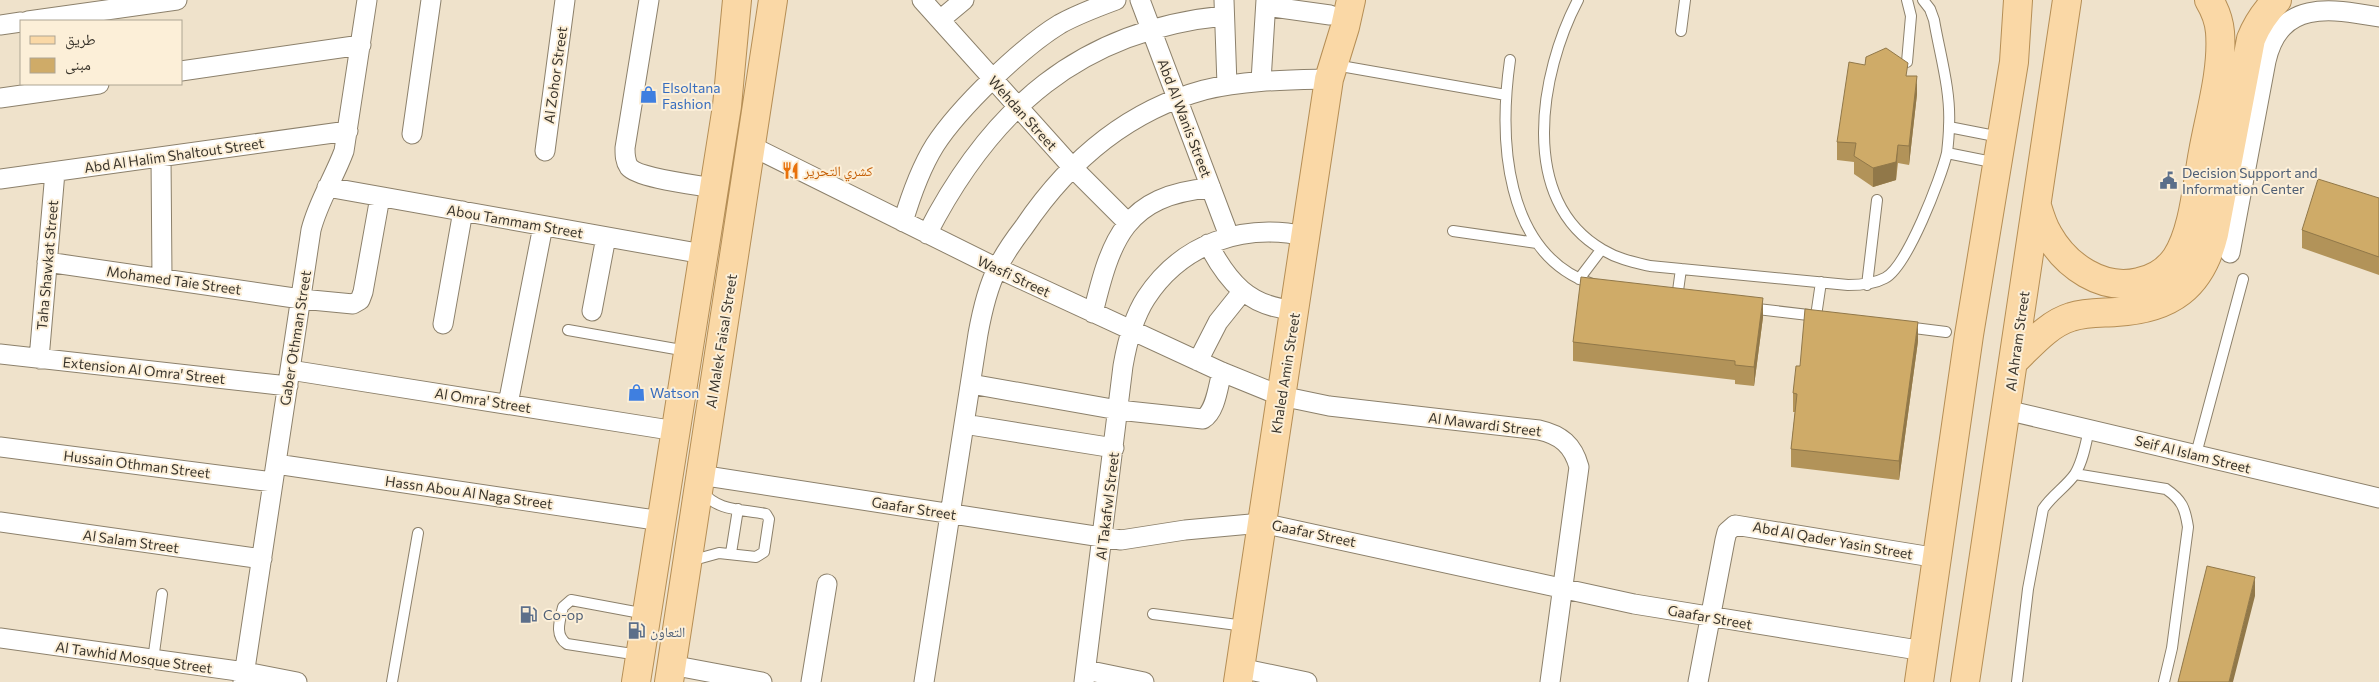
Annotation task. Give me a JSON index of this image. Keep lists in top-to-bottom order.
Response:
{
  "streets": {
    "main road": ["Al Malek Faisal Street", "Al Ahram Street", "Khaled Amin Street"],
    "street": [
      "Al Zohor Street",
      "Wehdan Street",
      "Abd Al Wanis Street",
      "Abd Al Halim Shaltout Street",
      "Abou Tammam Street",
      "Taha Shawkat Street",
      "Wasfi Street",
      "Mohamed Taie Street",
      "Gaber Othman Street",
      "Extension Al Omra' Street",
      "Al Omra' Street",
      "Al Mawardi Street",
      "Seif Al Islam Street",
      "Hussain Othman Street",
      "Hassn Abou Al Naga Street",
      "Al Takafwl Street",
      "Gaafar Street",
      "Abd Al Qader Yasin Street",
      "Al Salam Street",
      "Al Tawhid Mosque Street"
    ]
  },
  "crossings": [
    ["Abd Al Wanis Street", "Al Takafwl Street"],
    ["Abd Al Halim Shaltout Street", "Taha Shawkat Street"],
    ["Abd Al Halim Shaltout Street", "Gaber Othman Street"],
    ["Abou Tammam Street", "Mohamed Taie Street"],
    ["Abou Tammam Street", "Gaber Othman Street"],
    ["Taha Shawkat Street", "Mohamed Taie Street"],
    ["Taha Shawkat Street", "Extension Al Omra' Street"],
    ["Wasfi Street", "Al Malek Faisal Street"],
    ["Wasfi Street", "Khaled Amin Street"],
    ["Wasfi Street", "Al Mawardi Street"],
    ["Wasfi Street", "Al Takafwl Street"],
    ["Mohamed Taie Street", "Gaber Othman Street"],
    ["Gaber Othman Street", "Extension Al Omra' Street"],
    ["Gaber Othman Street", "Al Omra' Street"],
    ["Gaber Othman Street", "Hussain Othman Street"],
    ["Gaber Othman Street", "Hassn Abou Al Naga Street"],
    ["Gaber Othman Street", "Al Salam Street"],
    ["Gaber Othman Street", "Al Tawhid Mosque Street"],
    ["Al Malek Faisal Street", "Gaafar Street"],
    ["Al Ahram Street", "Seif Al Islam Street"],
    ["Extension Al Omra' Street", "Al Omra' Street"],
    ["Khaled Amin Street", "Al Mawardi Street"],
    ["Khaled Amin Street", "Al Takafwl Street"],
    ["Khaled Amin Street", "Gaafar Street"],
    ["Al Mawardi Street", "Gaafar Street"],
    ["Hussain Othman Street", "Hassn Abou Al Naga Street"],
    ["Al Takafwl Street", "Gaafar Street"],
    ["Gaafar Street", "Abd Al Qader Yasin Street"]
  ],
  "places": {
    "shop": ["Elsoltana Fashion", "Watson"],
    "restaurant": ["كشري التحرير"],
    "public building": ["Decision Support and Information Center"],
    "fuel station": ["Co-op", "التعاون"]
  },
  "legend": ["طريق", "مبنى"]
}
